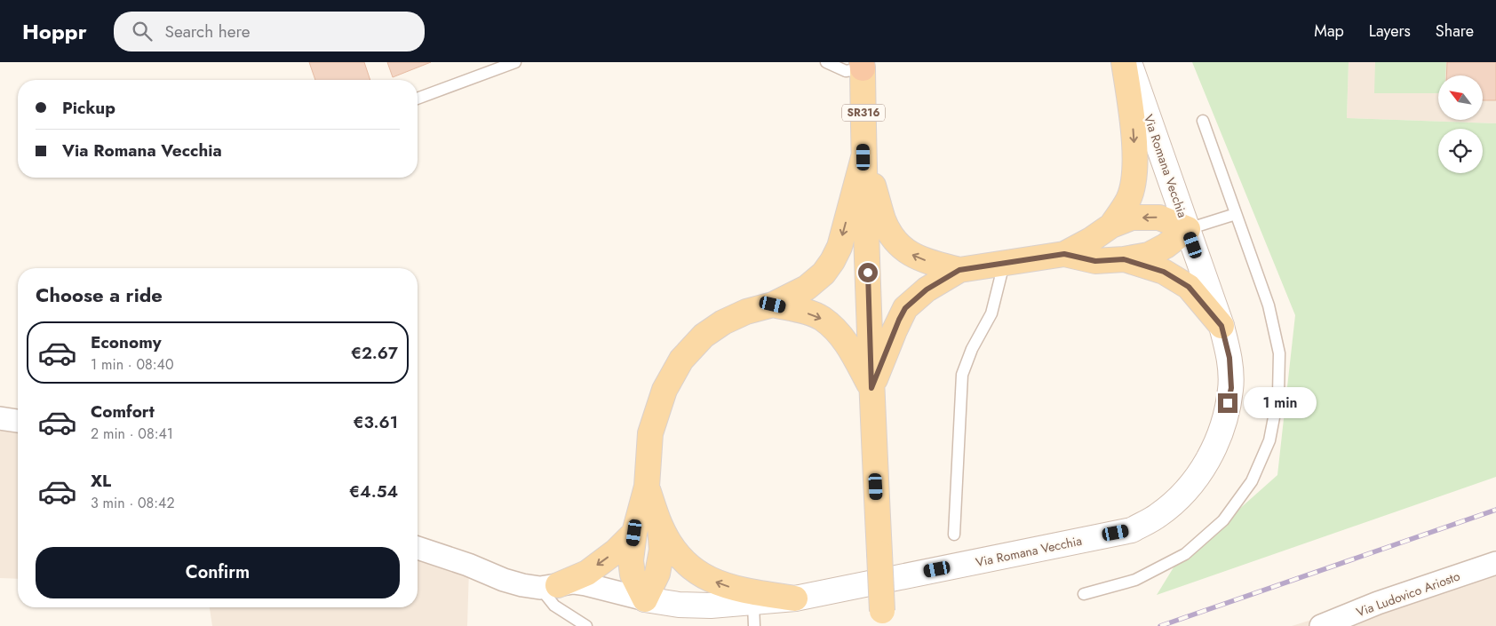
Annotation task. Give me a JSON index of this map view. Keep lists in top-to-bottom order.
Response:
{
  "streets": {
    "main road": ["SR316"],
    "street": ["Via Romana Vecchia", "Via Ludovico Ariosto"]
  },
  "north": "top left",
  "page": {
    "header": "Hoppr",
    "search": "Search here",
    "nav": ["Map", "Layers", "Share"],
    "banner": ["Pickup", "Via Romana Vecchia"],
    "heading": "Choose a ride",
    "list": [
      {
        "name": "Economy",
        "note": "1 min · 08:40",
        "value": "€2.67"
      },
      {
        "name": "Comfort",
        "note": "2 min · 08:41",
        "value": "€3.61"
      },
      {
        "name": "XL",
        "note": "3 min · 08:42",
        "value": "€4.54"
      }
    ],
    "bubble": "1 min",
    "buttons": "Confirm"
  }
}
